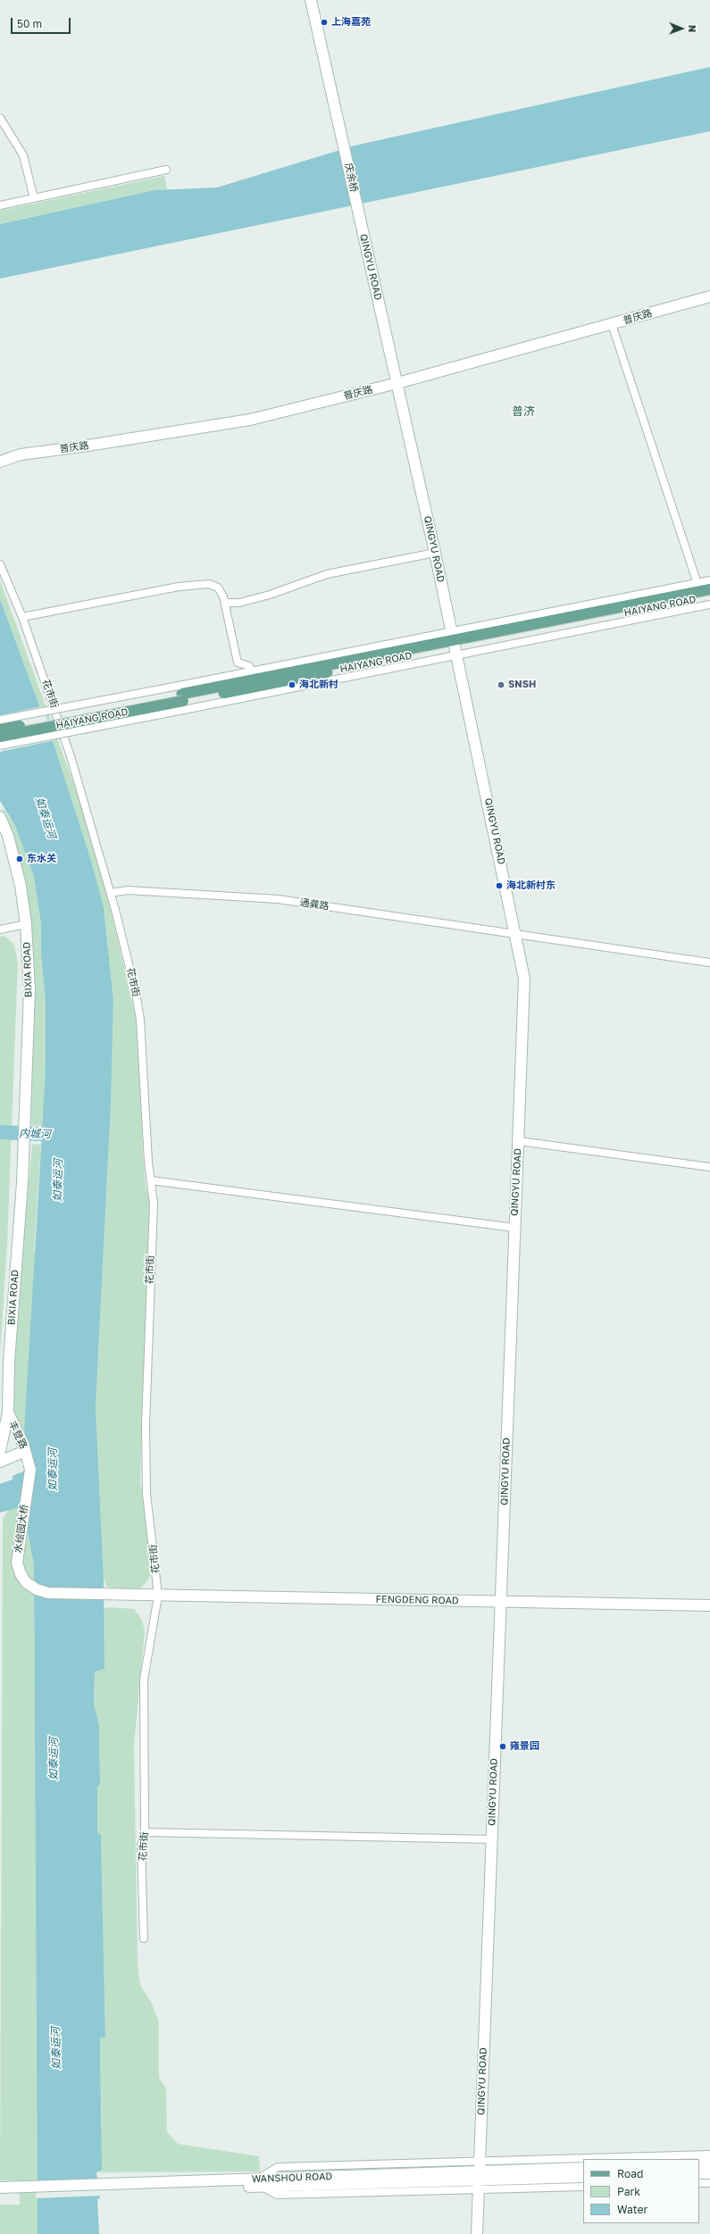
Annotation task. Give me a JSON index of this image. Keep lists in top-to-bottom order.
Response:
{
  "streets": {
    "main road": ["HAIYANG ROAD"],
    "street": [
      "庆余桥",
      "QINGYU ROAD",
      "普庆路",
      "花市街",
      "通龚路",
      "BIXIA ROAD",
      "丰登路",
      "水绘园大桥",
      "FENGDENG ROAD",
      "WANSHOU ROAD"
    ]
  },
  "crossings": [
    ["庆余桥", "QINGYU ROAD"],
    ["QINGYU ROAD", "普庆路"],
    ["QINGYU ROAD", "HAIYANG ROAD"],
    ["QINGYU ROAD", "通龚路"],
    ["QINGYU ROAD", "FENGDENG ROAD"],
    ["QINGYU ROAD", "WANSHOU ROAD"],
    ["花市街", "通龚路"],
    ["花市街", "FENGDENG ROAD"],
    ["BIXIA ROAD", "丰登路"],
    ["丰登路", "水绘园大桥"],
    ["水绘园大桥", "FENGDENG ROAD"]
  ],
  "districts": ["普济"],
  "water": ["如泰运河", "内城河"],
  "places": [
    "上海嘉苑",
    "海北新村",
    "SNSH",
    "东水关",
    "海北新村东",
    "雍景园"
  ],
  "legend": ["Road", "Park", "Water"],
  "scale_bar": "50 m",
  "north": "right"
}
